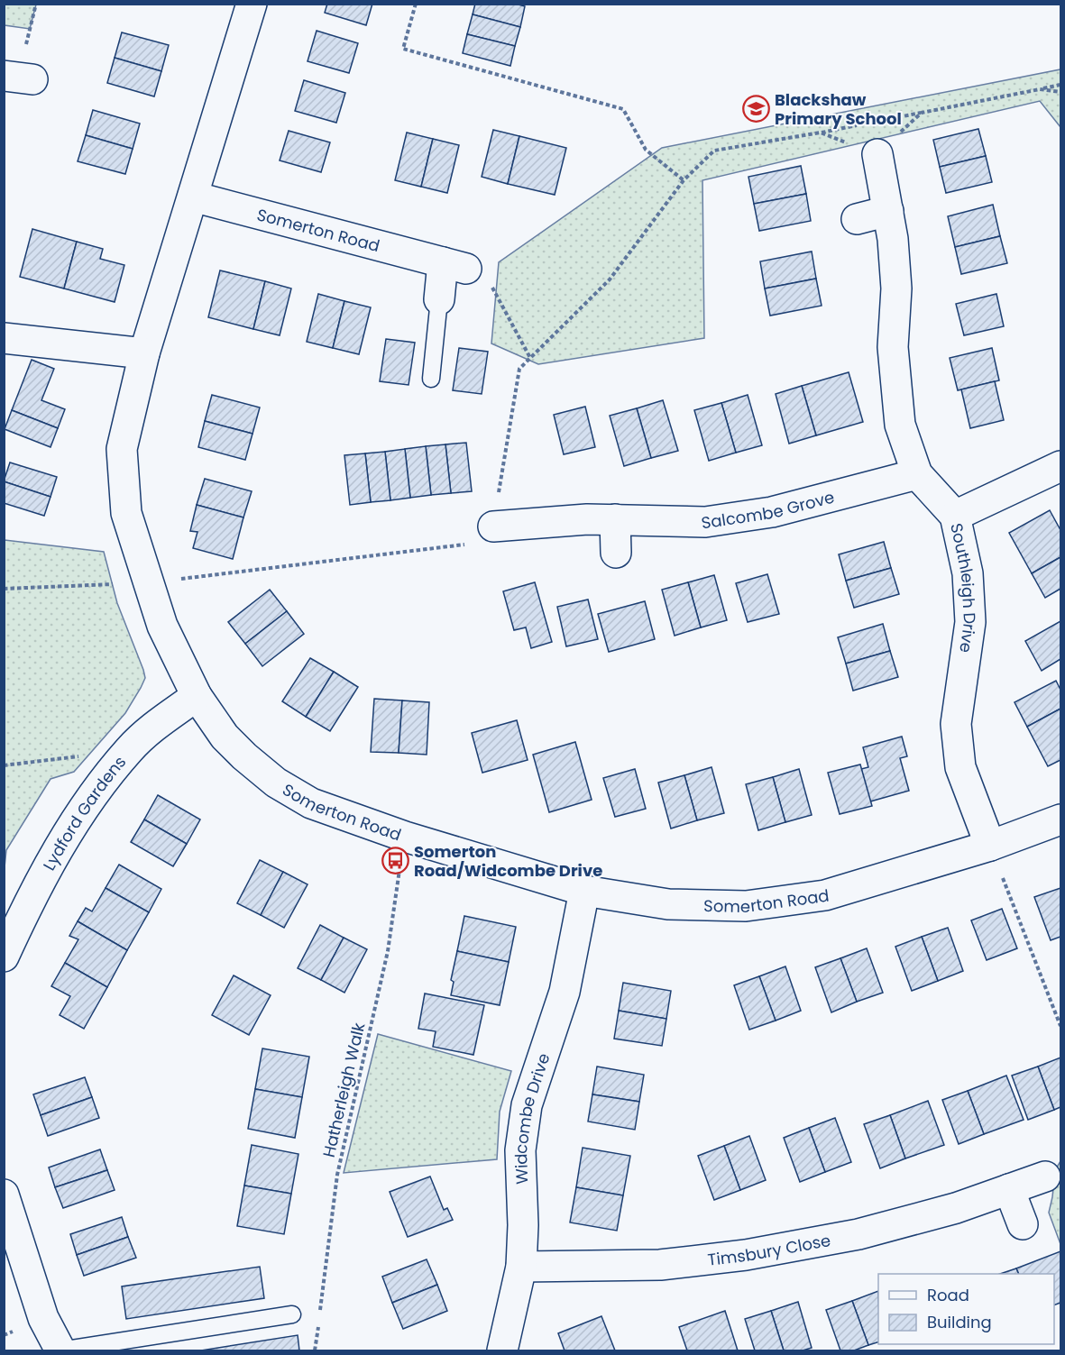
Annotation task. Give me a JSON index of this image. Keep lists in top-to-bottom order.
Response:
{
  "streets": {
    "street": [
      "Somerton Road",
      "Salcombe Grove",
      "Southleigh Drive",
      "Lydford Gardens",
      "Widcombe Drive",
      "Timsbury Close"
    ],
    "path": ["Hatherleigh Walk"]
  },
  "crossings": [
    ["Somerton Road", "Southleigh Drive"],
    ["Somerton Road", "Lydford Gardens"],
    ["Somerton Road", "Hatherleigh Walk"],
    ["Somerton Road", "Widcombe Drive"],
    ["Salcombe Grove", "Southleigh Drive"],
    ["Widcombe Drive", "Timsbury Close"]
  ],
  "places": {
    "school or university": ["Blackshaw Primary School"],
    "bus stop": ["Somerton Road/Widcombe Drive"]
  },
  "legend": ["Road", "Building"]
}
